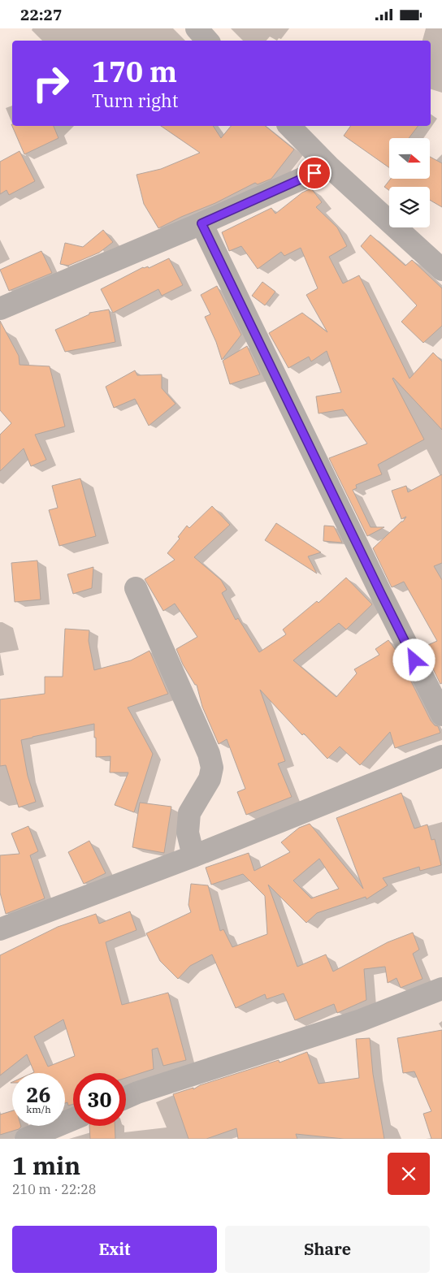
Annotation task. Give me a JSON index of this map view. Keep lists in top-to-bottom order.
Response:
{
  "north": "right",
  "page": {
    "status": "22:27",
    "turn": ["170 m", "Turn right"],
    "speed": "26 km/h",
    "limit": "30",
    "heading": ["1 min", "210 m · 22:28"],
    "buttons": ["Exit", "Share"]
  }
}
